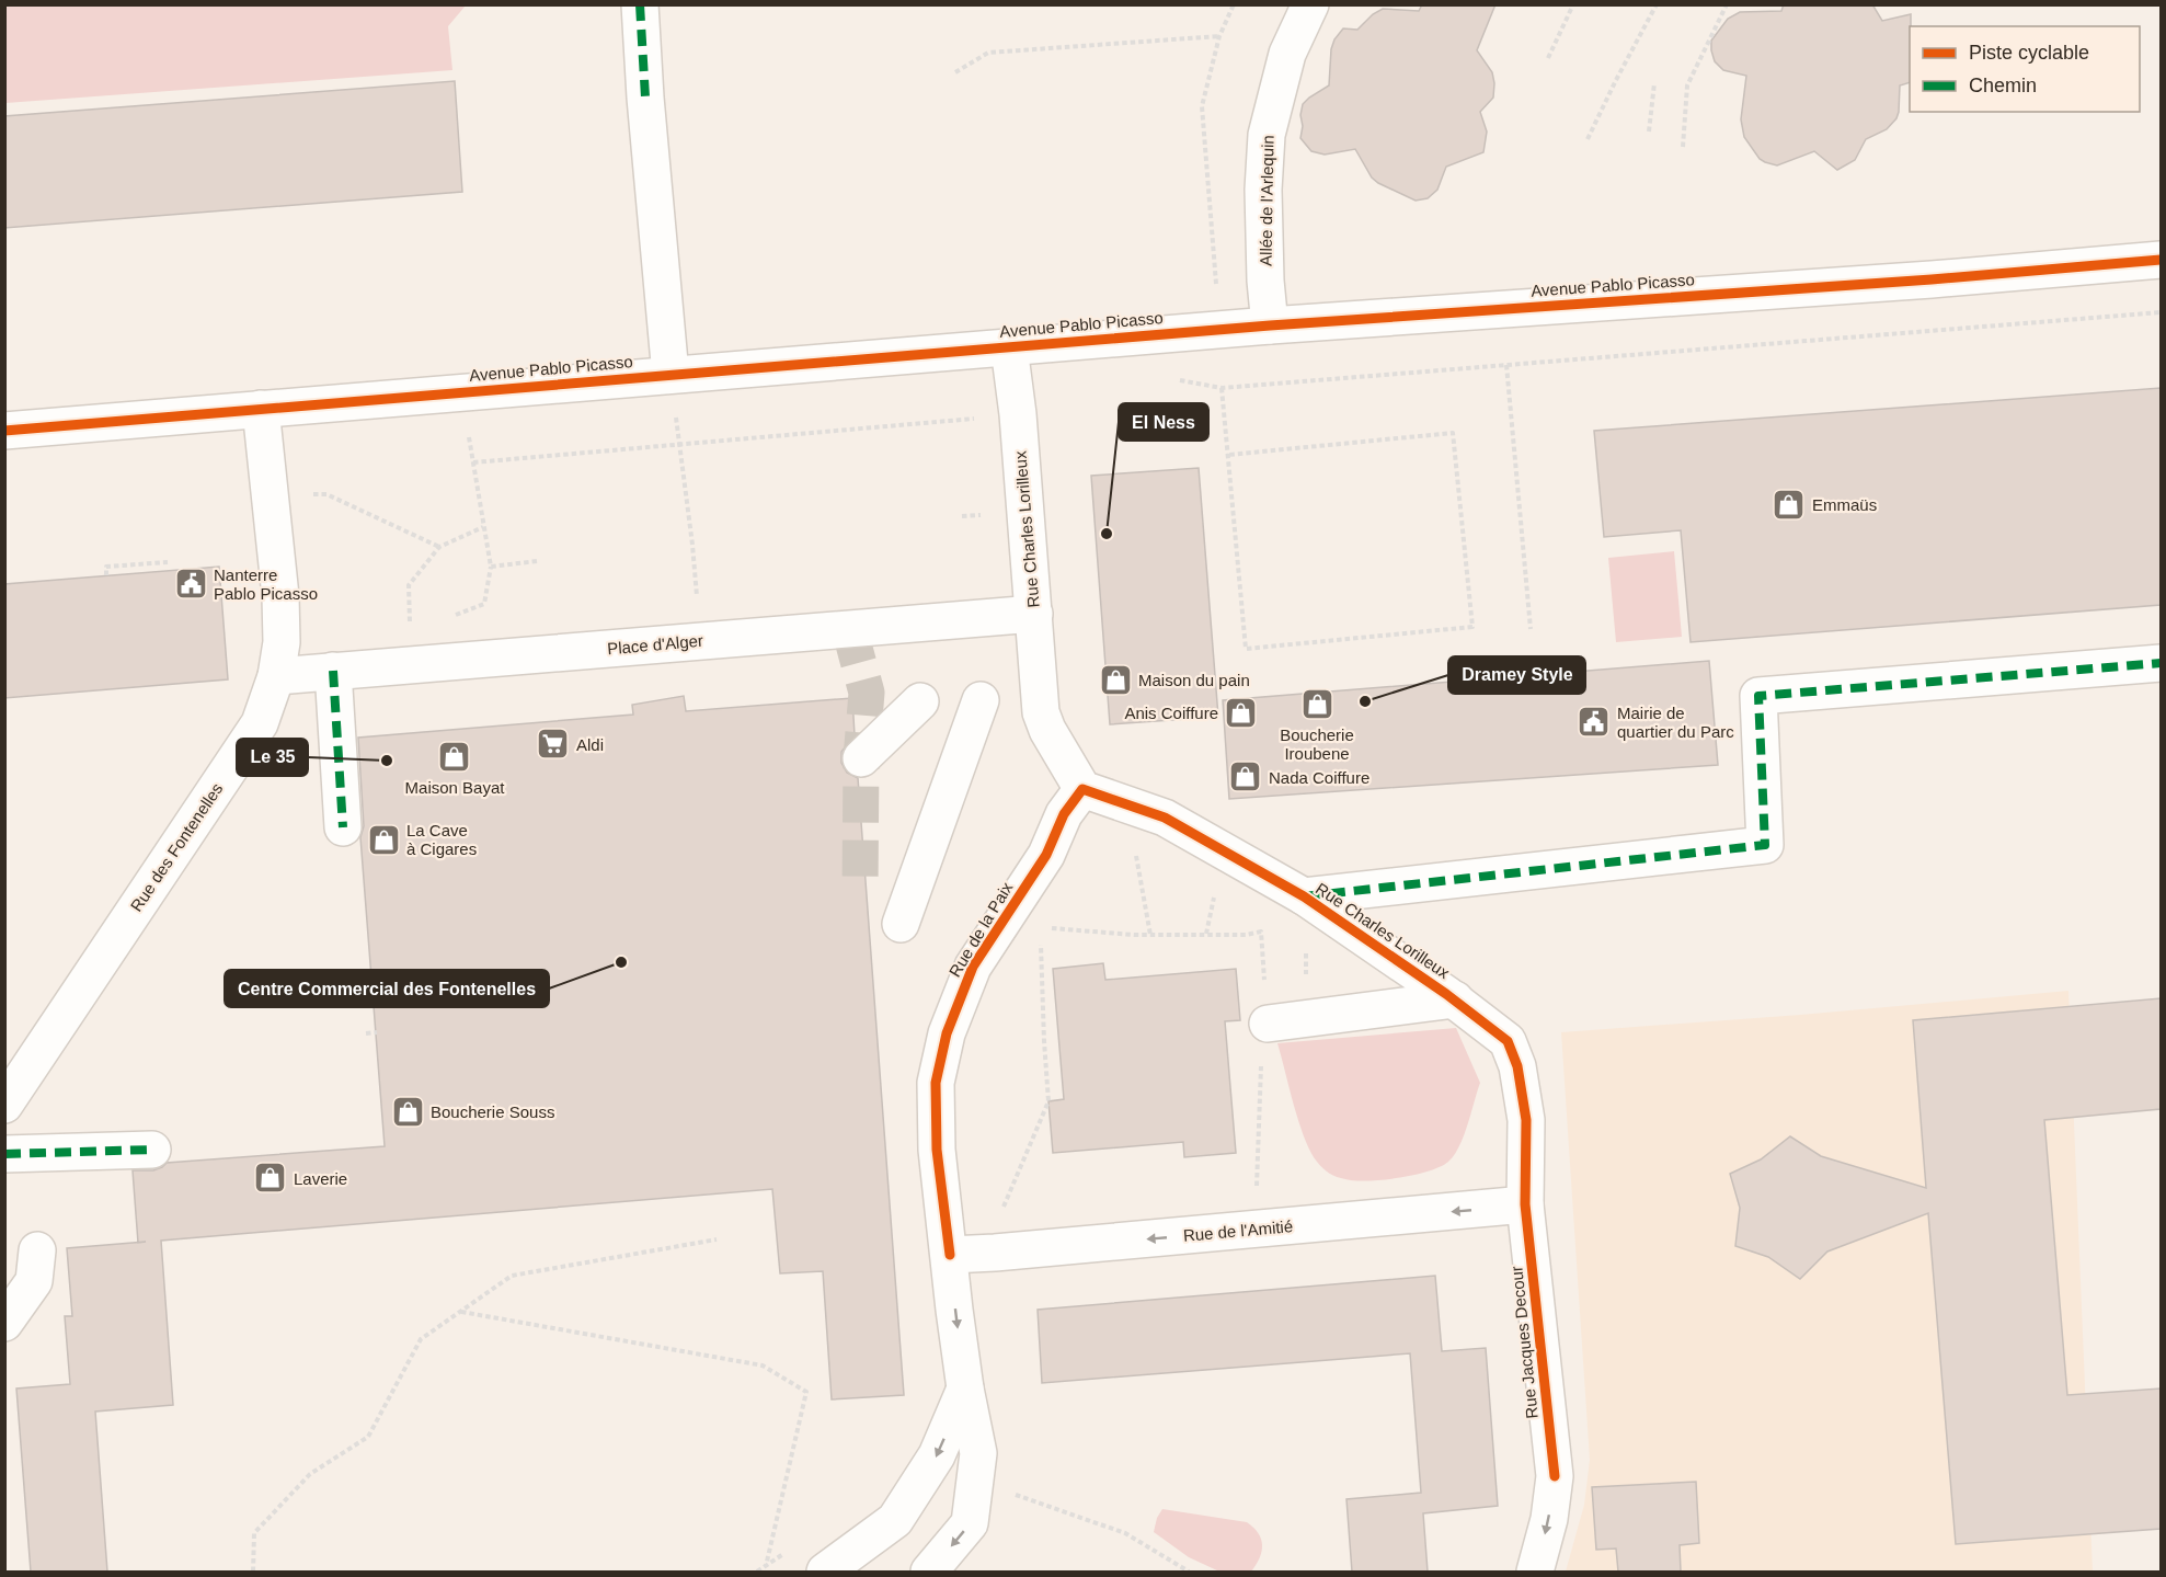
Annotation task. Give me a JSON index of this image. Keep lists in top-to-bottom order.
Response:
{
  "streets": {
    "street": [
      "Allée de l'Arlequin",
      "Avenue Pablo Picasso",
      "Rue Charles Lorilleux",
      "Place d'Alger",
      "Rue des Fontenelles",
      "Rue de la Paix",
      "Rue de l'Amitié",
      "Rue Jacques Decour"
    ]
  },
  "crossings": [
    ["Allée de l'Arlequin", "Avenue Pablo Picasso"],
    ["Avenue Pablo Picasso", "Rue Charles Lorilleux"],
    ["Avenue Pablo Picasso", "Rue des Fontenelles"],
    ["Rue Charles Lorilleux", "Place d'Alger"],
    ["Rue Charles Lorilleux", "Rue de la Paix"],
    ["Rue Charles Lorilleux", "Rue de l'Amitié"],
    ["Rue Charles Lorilleux", "Rue Jacques Decour"],
    ["Place d'Alger", "Rue des Fontenelles"],
    ["Rue de la Paix", "Rue de l'Amitié"],
    ["Rue de l'Amitié", "Rue Jacques Decour"]
  ],
  "one_way": ["Rue de la Paix", "Rue Jacques Decour"],
  "places": {
    "shop": [
      "Emmaüs",
      "Maison du pain",
      "Boucherie Iroubene",
      "Anis Coiffure",
      "Maison Bayat",
      "Nada Coiffure",
      "La Cave à Cigares",
      "Boucherie Souss",
      "Laverie"
    ],
    "other": [
      "El Ness",
      "Dramey Style",
      "Le 35",
      "Centre Commercial des Fontenelles"
    ],
    "public building": ["Nanterre Pablo Picasso", "Mairie de quartier du Parc"],
    "supermarket": ["Aldi"]
  },
  "legend": ["Piste cyclable", "Chemin"]
}
